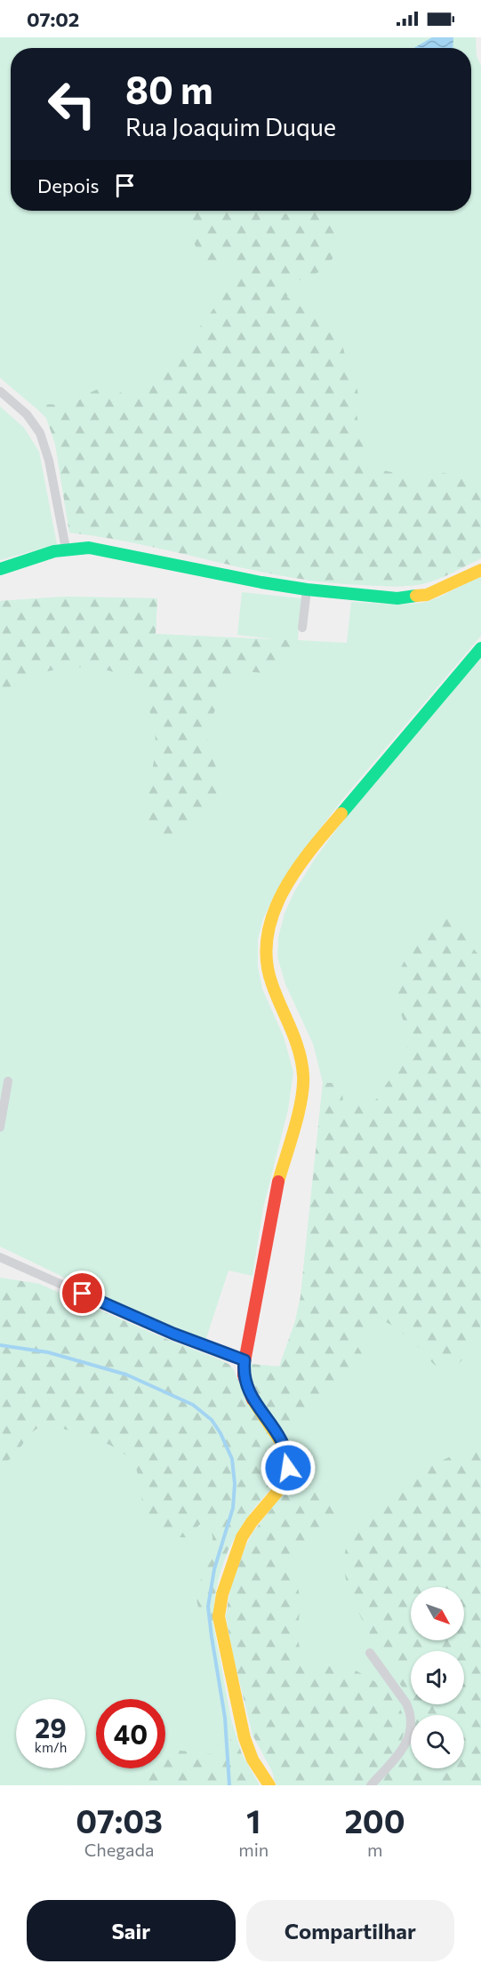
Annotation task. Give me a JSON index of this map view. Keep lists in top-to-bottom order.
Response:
{
  "north": "bottom right",
  "page": {
    "status": "07:02",
    "turn": ["80 m", "Rua Joaquim Duque"],
    "then": "Depois",
    "speed": "29 km/h",
    "limit": "40",
    "eta": [
      "07:03",
      "Chegada",
      "1",
      "min",
      "200",
      "m"
    ],
    "buttons": ["Sair", "Compartilhar"]
  }
}
